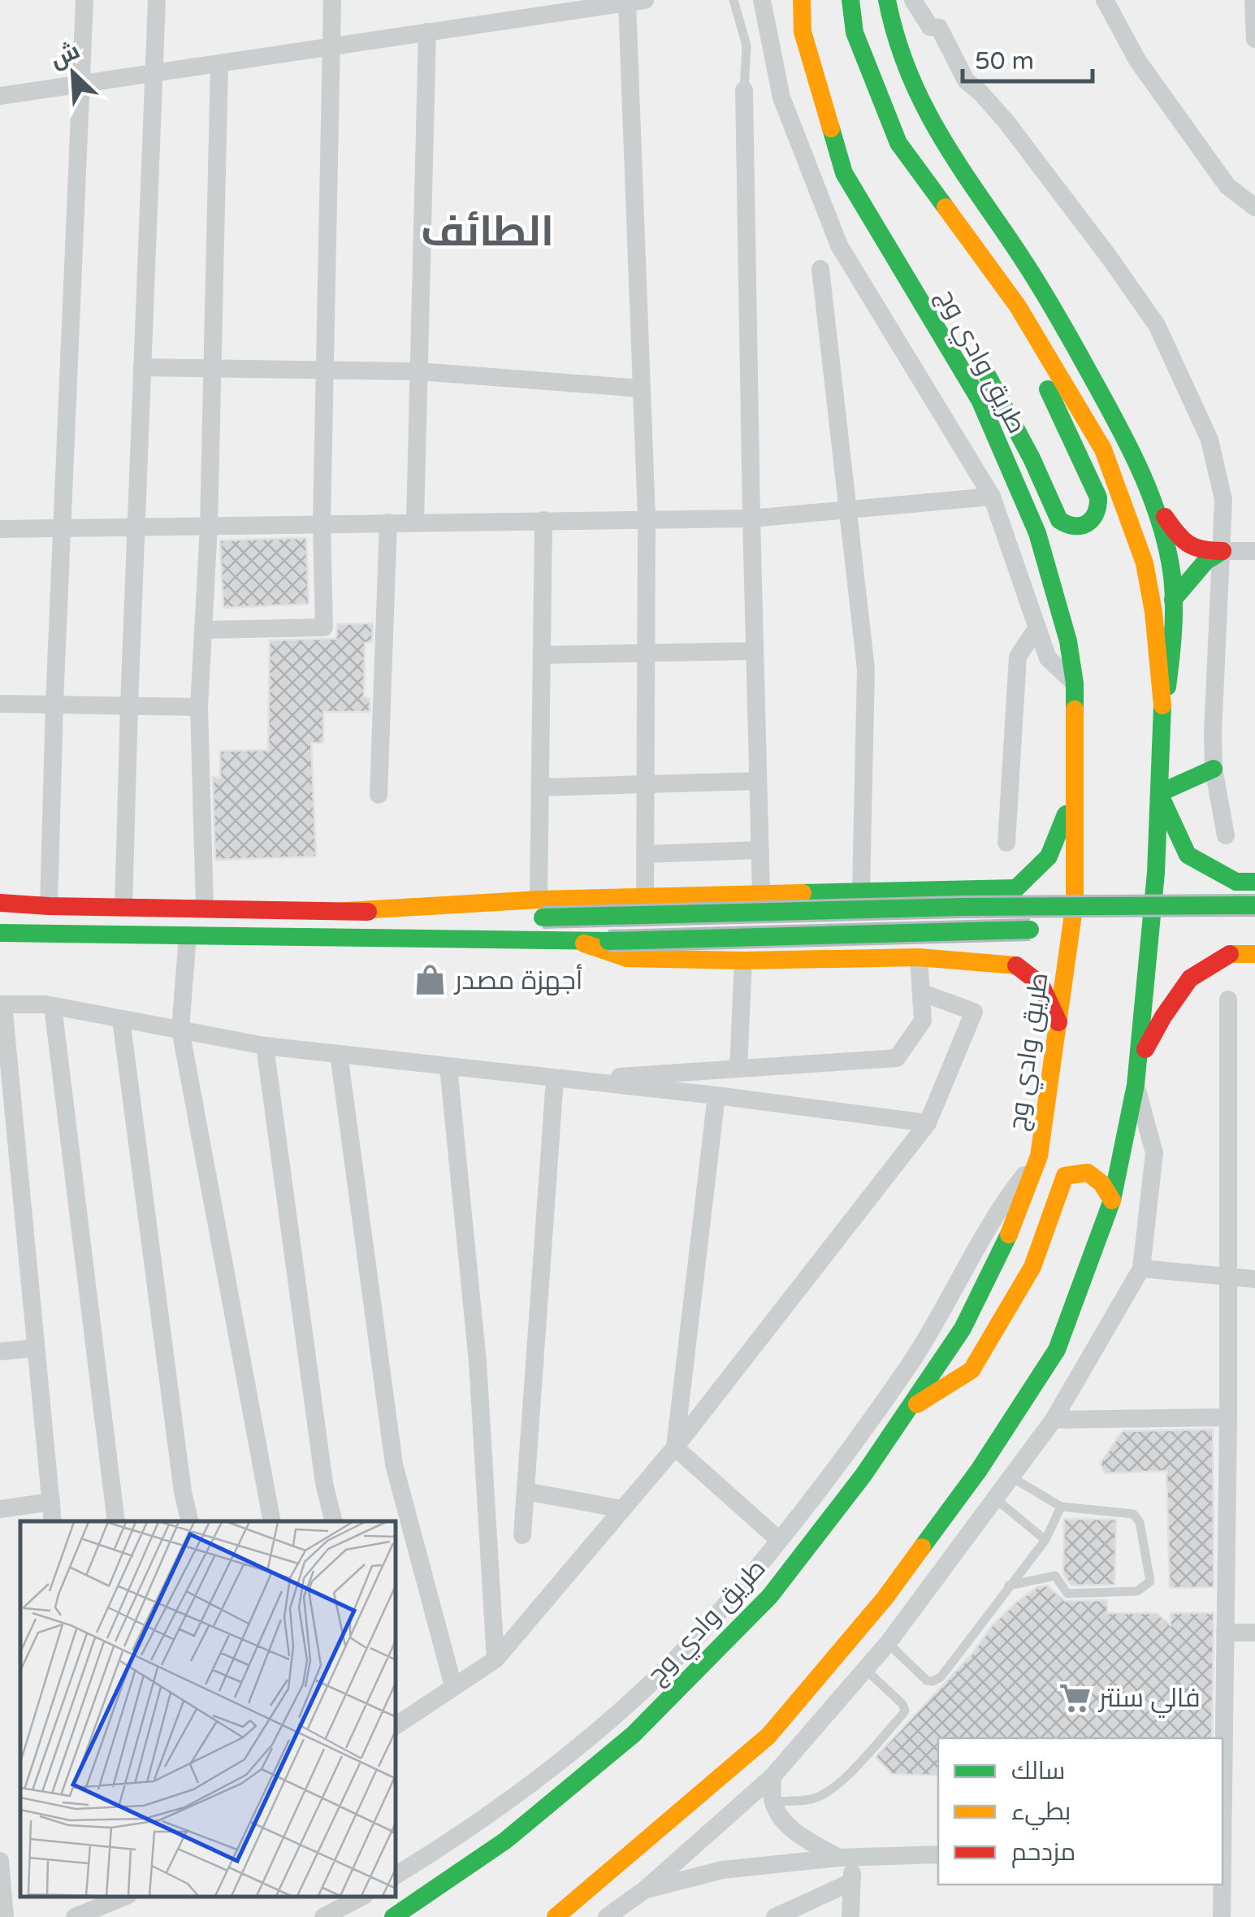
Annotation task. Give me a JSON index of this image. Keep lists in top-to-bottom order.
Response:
{
  "streets": {
    "main road": ["طريق وادي وج"]
  },
  "districts": ["الطائف"],
  "places": {
    "shop": ["أجهزة مصدر"],
    "supermarket": ["فالي سنتر"]
  },
  "legend": ["سالك", "بطيء", "مزدحم"],
  "scale_bar": "50 m",
  "north": "top left"
}
